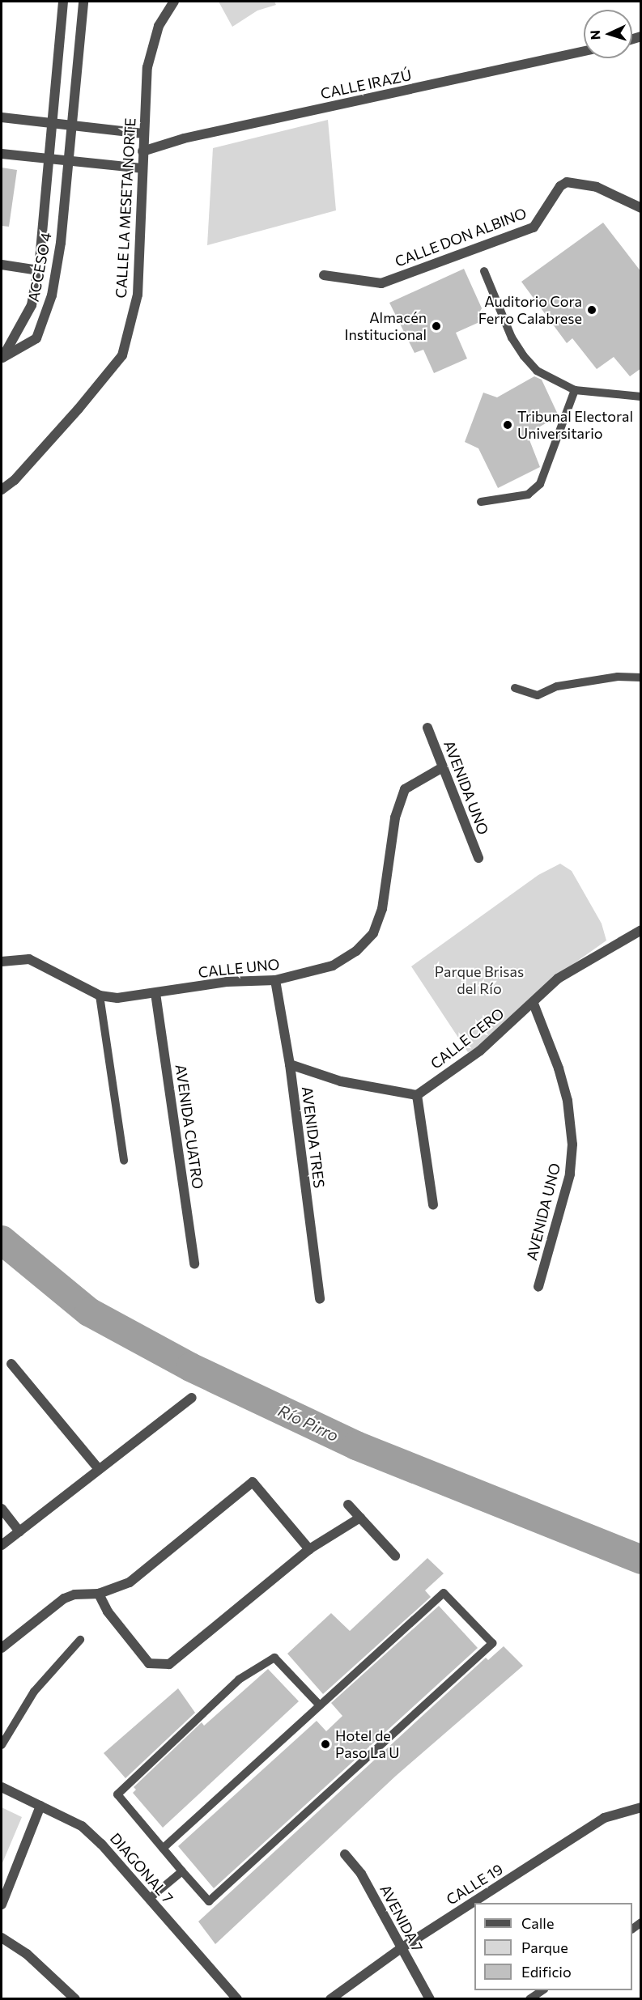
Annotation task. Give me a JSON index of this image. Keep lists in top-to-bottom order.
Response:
{
  "streets": {
    "street": [
      "CALLE IRAZÚ",
      "CALLE LA MESETA NORTE",
      "CALLE DON ALBINO",
      "ACCESO 4",
      "AVENIDA UNO",
      "CALLE UNO",
      "CALLE CERO",
      "AVENIDA CUATRO",
      "AVENIDA TRES",
      "DIAGONAL 7",
      "CALLE 19",
      "AVENIDA 7"
    ]
  },
  "crossings": [
    ["CALLE IRAZÚ", "CALLE LA MESETA NORTE"],
    ["AVENIDA UNO", "CALLE UNO"],
    ["AVENIDA UNO", "CALLE CERO"],
    ["CALLE UNO", "AVENIDA CUATRO"],
    ["CALLE UNO", "AVENIDA TRES"],
    ["CALLE 19", "AVENIDA 7"]
  ],
  "water": ["Río Pirro"],
  "parks": ["Parque Brisas del Río"],
  "places": [
    "Auditorio Cora Ferro Calabrese",
    "Almacén Institucional",
    "Tribunal Electoral Universitario",
    "Hotel de Paso La U"
  ],
  "legend": ["Calle", "Parque", "Edificio"],
  "north": "left"
}
